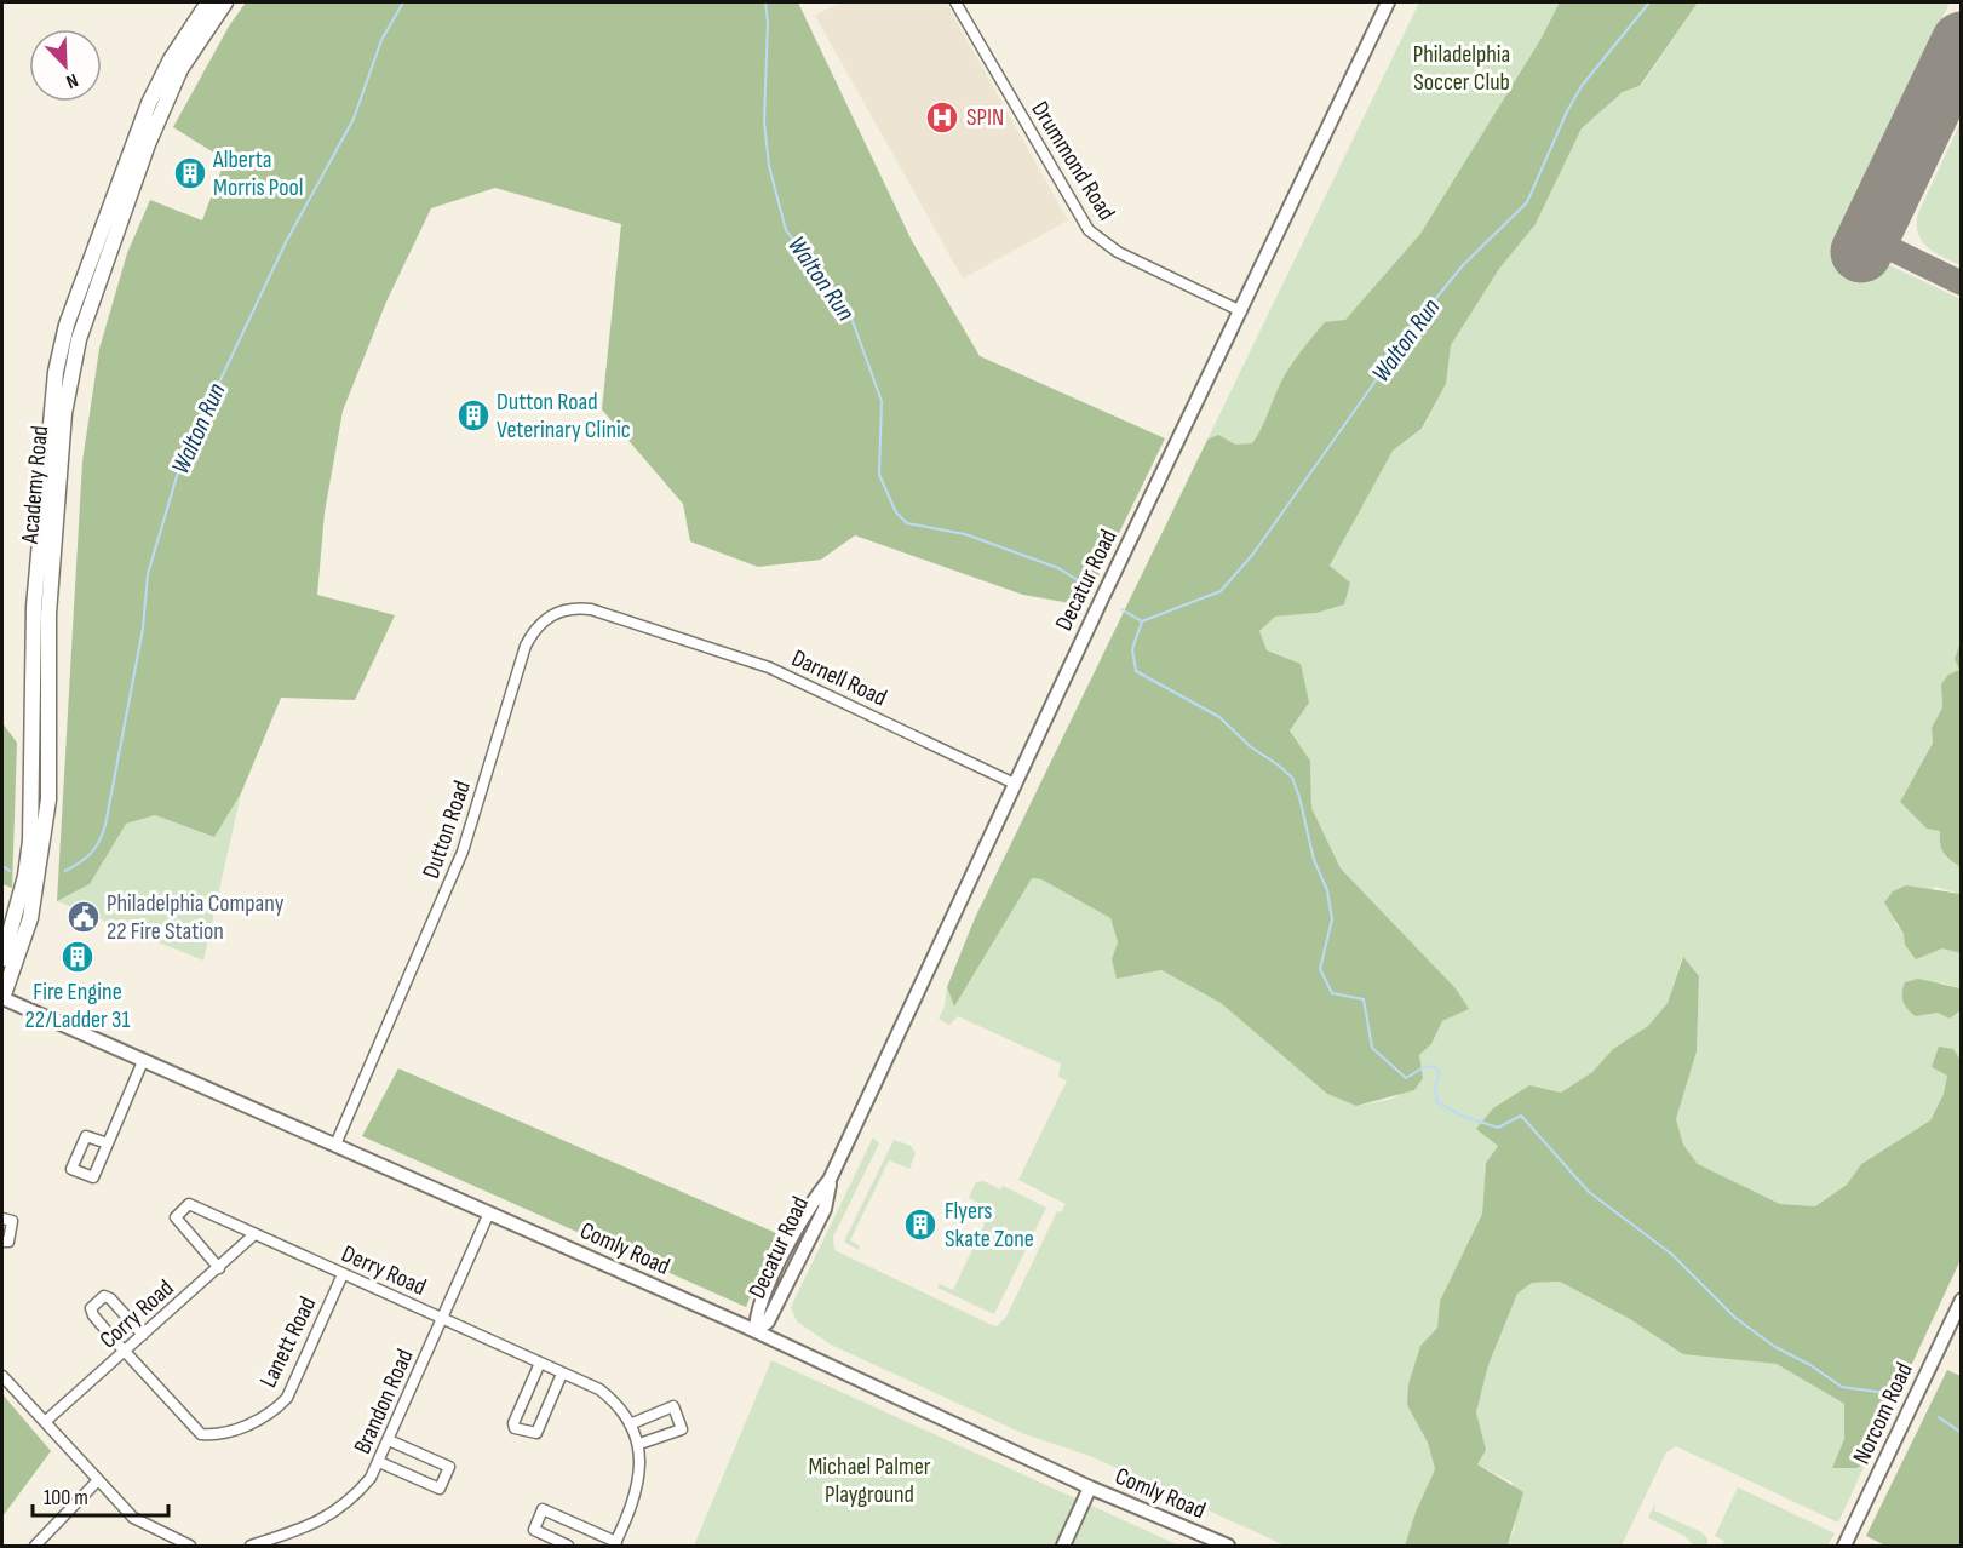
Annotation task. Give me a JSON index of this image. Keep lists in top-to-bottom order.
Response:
{
  "streets": {
    "main road": ["Academy Road"],
    "street": [
      "Drummond Road",
      "Decatur Road",
      "Darnell Road",
      "Dutton Road",
      "Comly Road",
      "Derry Road",
      "Corry Road",
      "Lanett Road",
      "Brandon Road",
      "Norcom Road"
    ]
  },
  "crossings": [
    ["Drummond Road", "Decatur Road"],
    ["Academy Road", "Comly Road"],
    ["Decatur Road", "Darnell Road"],
    ["Decatur Road", "Comly Road"],
    ["Darnell Road", "Dutton Road"],
    ["Dutton Road", "Comly Road"],
    ["Comly Road", "Brandon Road"],
    ["Derry Road", "Corry Road"],
    ["Derry Road", "Lanett Road"],
    ["Derry Road", "Brandon Road"],
    ["Corry Road", "Lanett Road"]
  ],
  "water": ["Walton Run"],
  "parks": ["Philadelphia Soccer Club", "Michael Palmer Playground"],
  "places": {
    "hospital": ["SPIN"],
    "building": [
      "Alberta Morris Pool",
      "Dutton Road Veterinary Clinic",
      "Fire Engine 22/Ladder 31",
      "Flyers Skate Zone"
    ],
    "public building": ["Philadelphia Company 22 Fire Station"]
  },
  "scale_bar": "100 m",
  "north": "bottom right"
}
